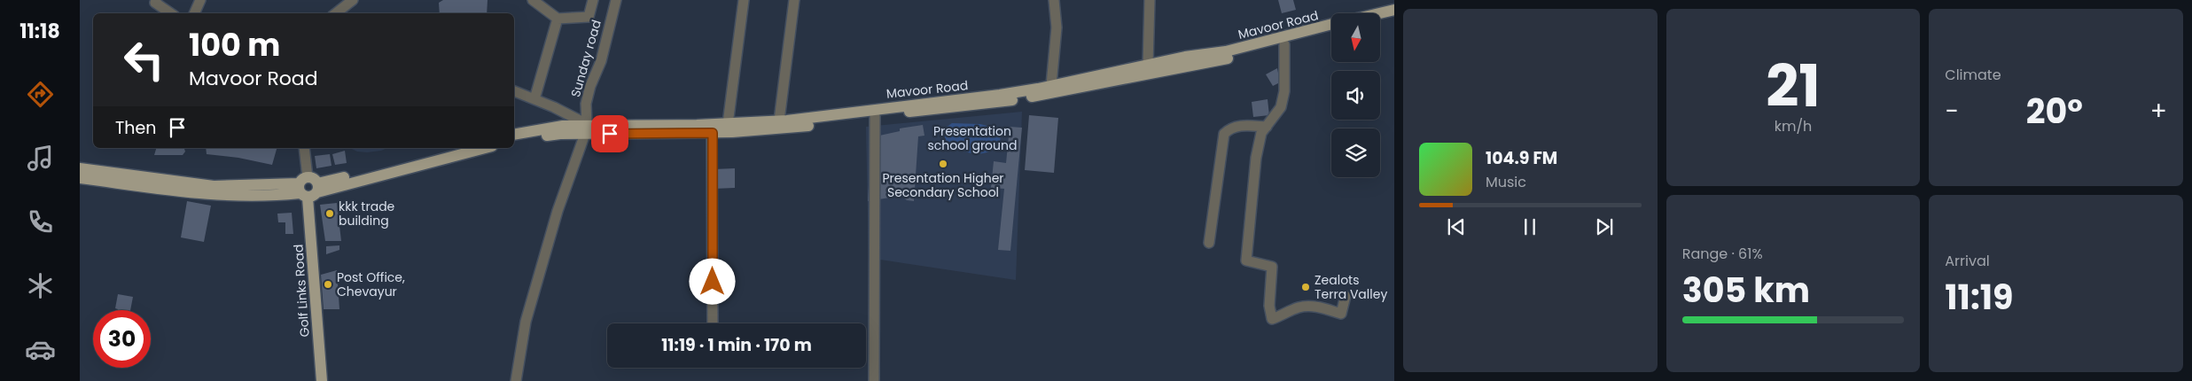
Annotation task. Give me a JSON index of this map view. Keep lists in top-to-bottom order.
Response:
{
  "streets": {
    "main road": ["Mavoor Road", "Golf Links Road"],
    "street": ["Sunday road"]
  },
  "crossings": [
    ["Mavoor Road", "Sunday road"]
  ],
  "parks": ["Presentation school ground"],
  "places": [
    "Presentation Higher Secondary School",
    "kkk trade building",
    "Post Office, Chevayur",
    "Zealots Terra Valley"
  ],
  "north": "bottom",
  "page": {
    "tabs": "11:18",
    "tile": [
      ["21", "km/h"],
      "Climate",
      ["Range · 61%", "305 km"],
      ["Arrival", "11:19"]
    ],
    "turn": ["100 m", "Mavoor Road"],
    "heat": ["−", "20°", "+"],
    "then": "Then",
    "song": ["104.9 FM", "Music"],
    "limit": "30",
    "trip": "11:19 · 1 min · 170 m"
  }
}
